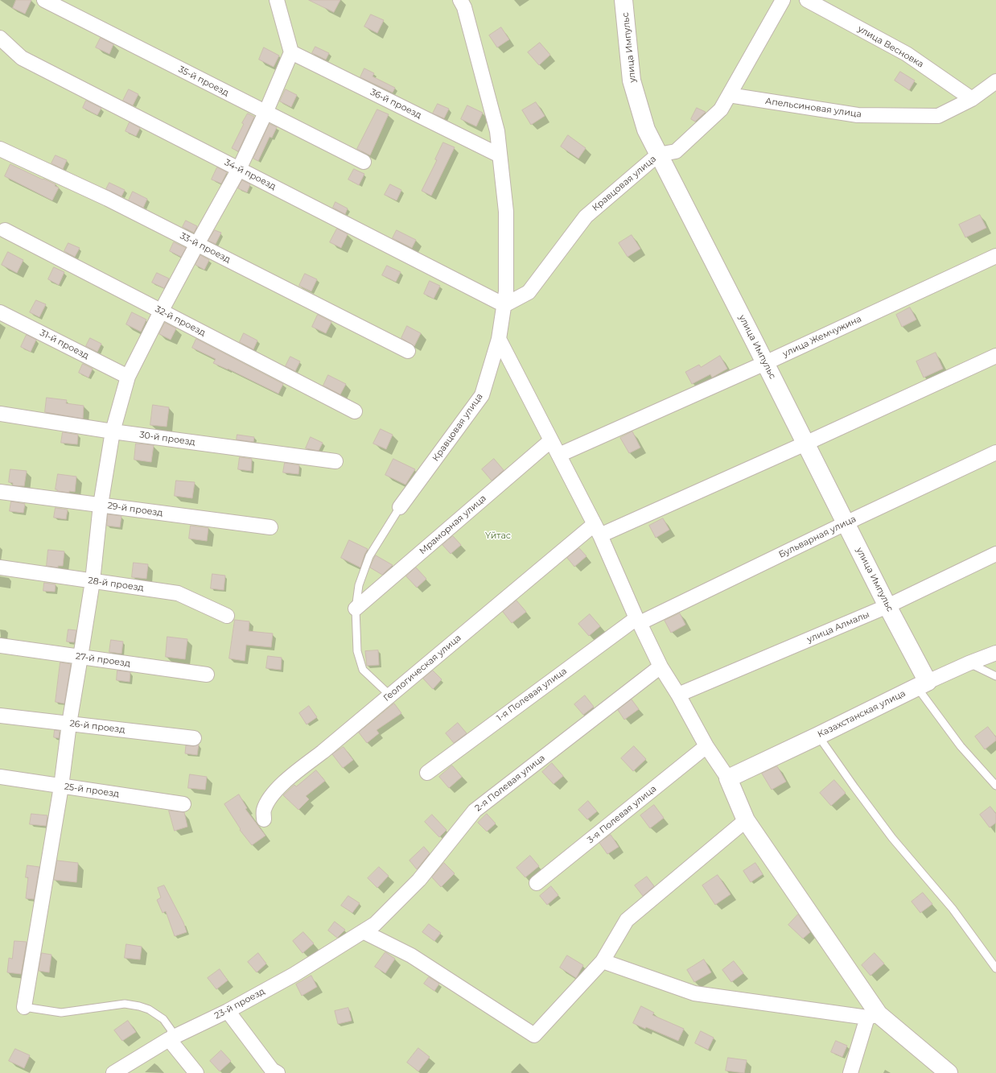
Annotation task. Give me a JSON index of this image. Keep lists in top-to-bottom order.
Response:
{
  "streets": {
    "street": [
      "улица Весновка",
      "улица Импульс",
      "35-й проезд",
      "36-й проезд",
      "Апельсиновая улица",
      "34-й проезд",
      "Кравцовая улица",
      "33-й проезд",
      "32-й проезд",
      "улица Жемчужина",
      "31-й проезд",
      "30-й проезд",
      "29-й проезд",
      "Мраморная улица",
      "Бульварная улица",
      "28-й проезд",
      "улица Алмалы",
      "27-й проезд",
      "Геологическая улица",
      "1-я Полевая улица",
      "Казахстанская улица",
      "26-й проезд",
      "2-я Полевая улица",
      "25-й проезд",
      "3-я Полевая улица",
      "23-й проезд"
    ]
  },
  "crossings": [
    ["улица Весновка", "Апельсиновая улица"],
    ["улица Импульс", "Кравцовая улица"],
    ["улица Импульс", "улица Жемчужина"],
    ["улица Импульс", "Бульварная улица"],
    ["улица Импульс", "улица Алмалы"],
    ["улица Импульс", "Геологическая улица"],
    ["улица Импульс", "Казахстанская улица"],
    ["36-й проезд", "Кравцовая улица"],
    ["Апельсиновая улица", "Кравцовая улица"],
    ["34-й проезд", "Кравцовая улица"],
    ["Бульварная улица", "1-я Полевая улица"],
    ["2-я Полевая улица", "23-й проезд"]
  ],
  "parks": ["Үйтас"]
}
